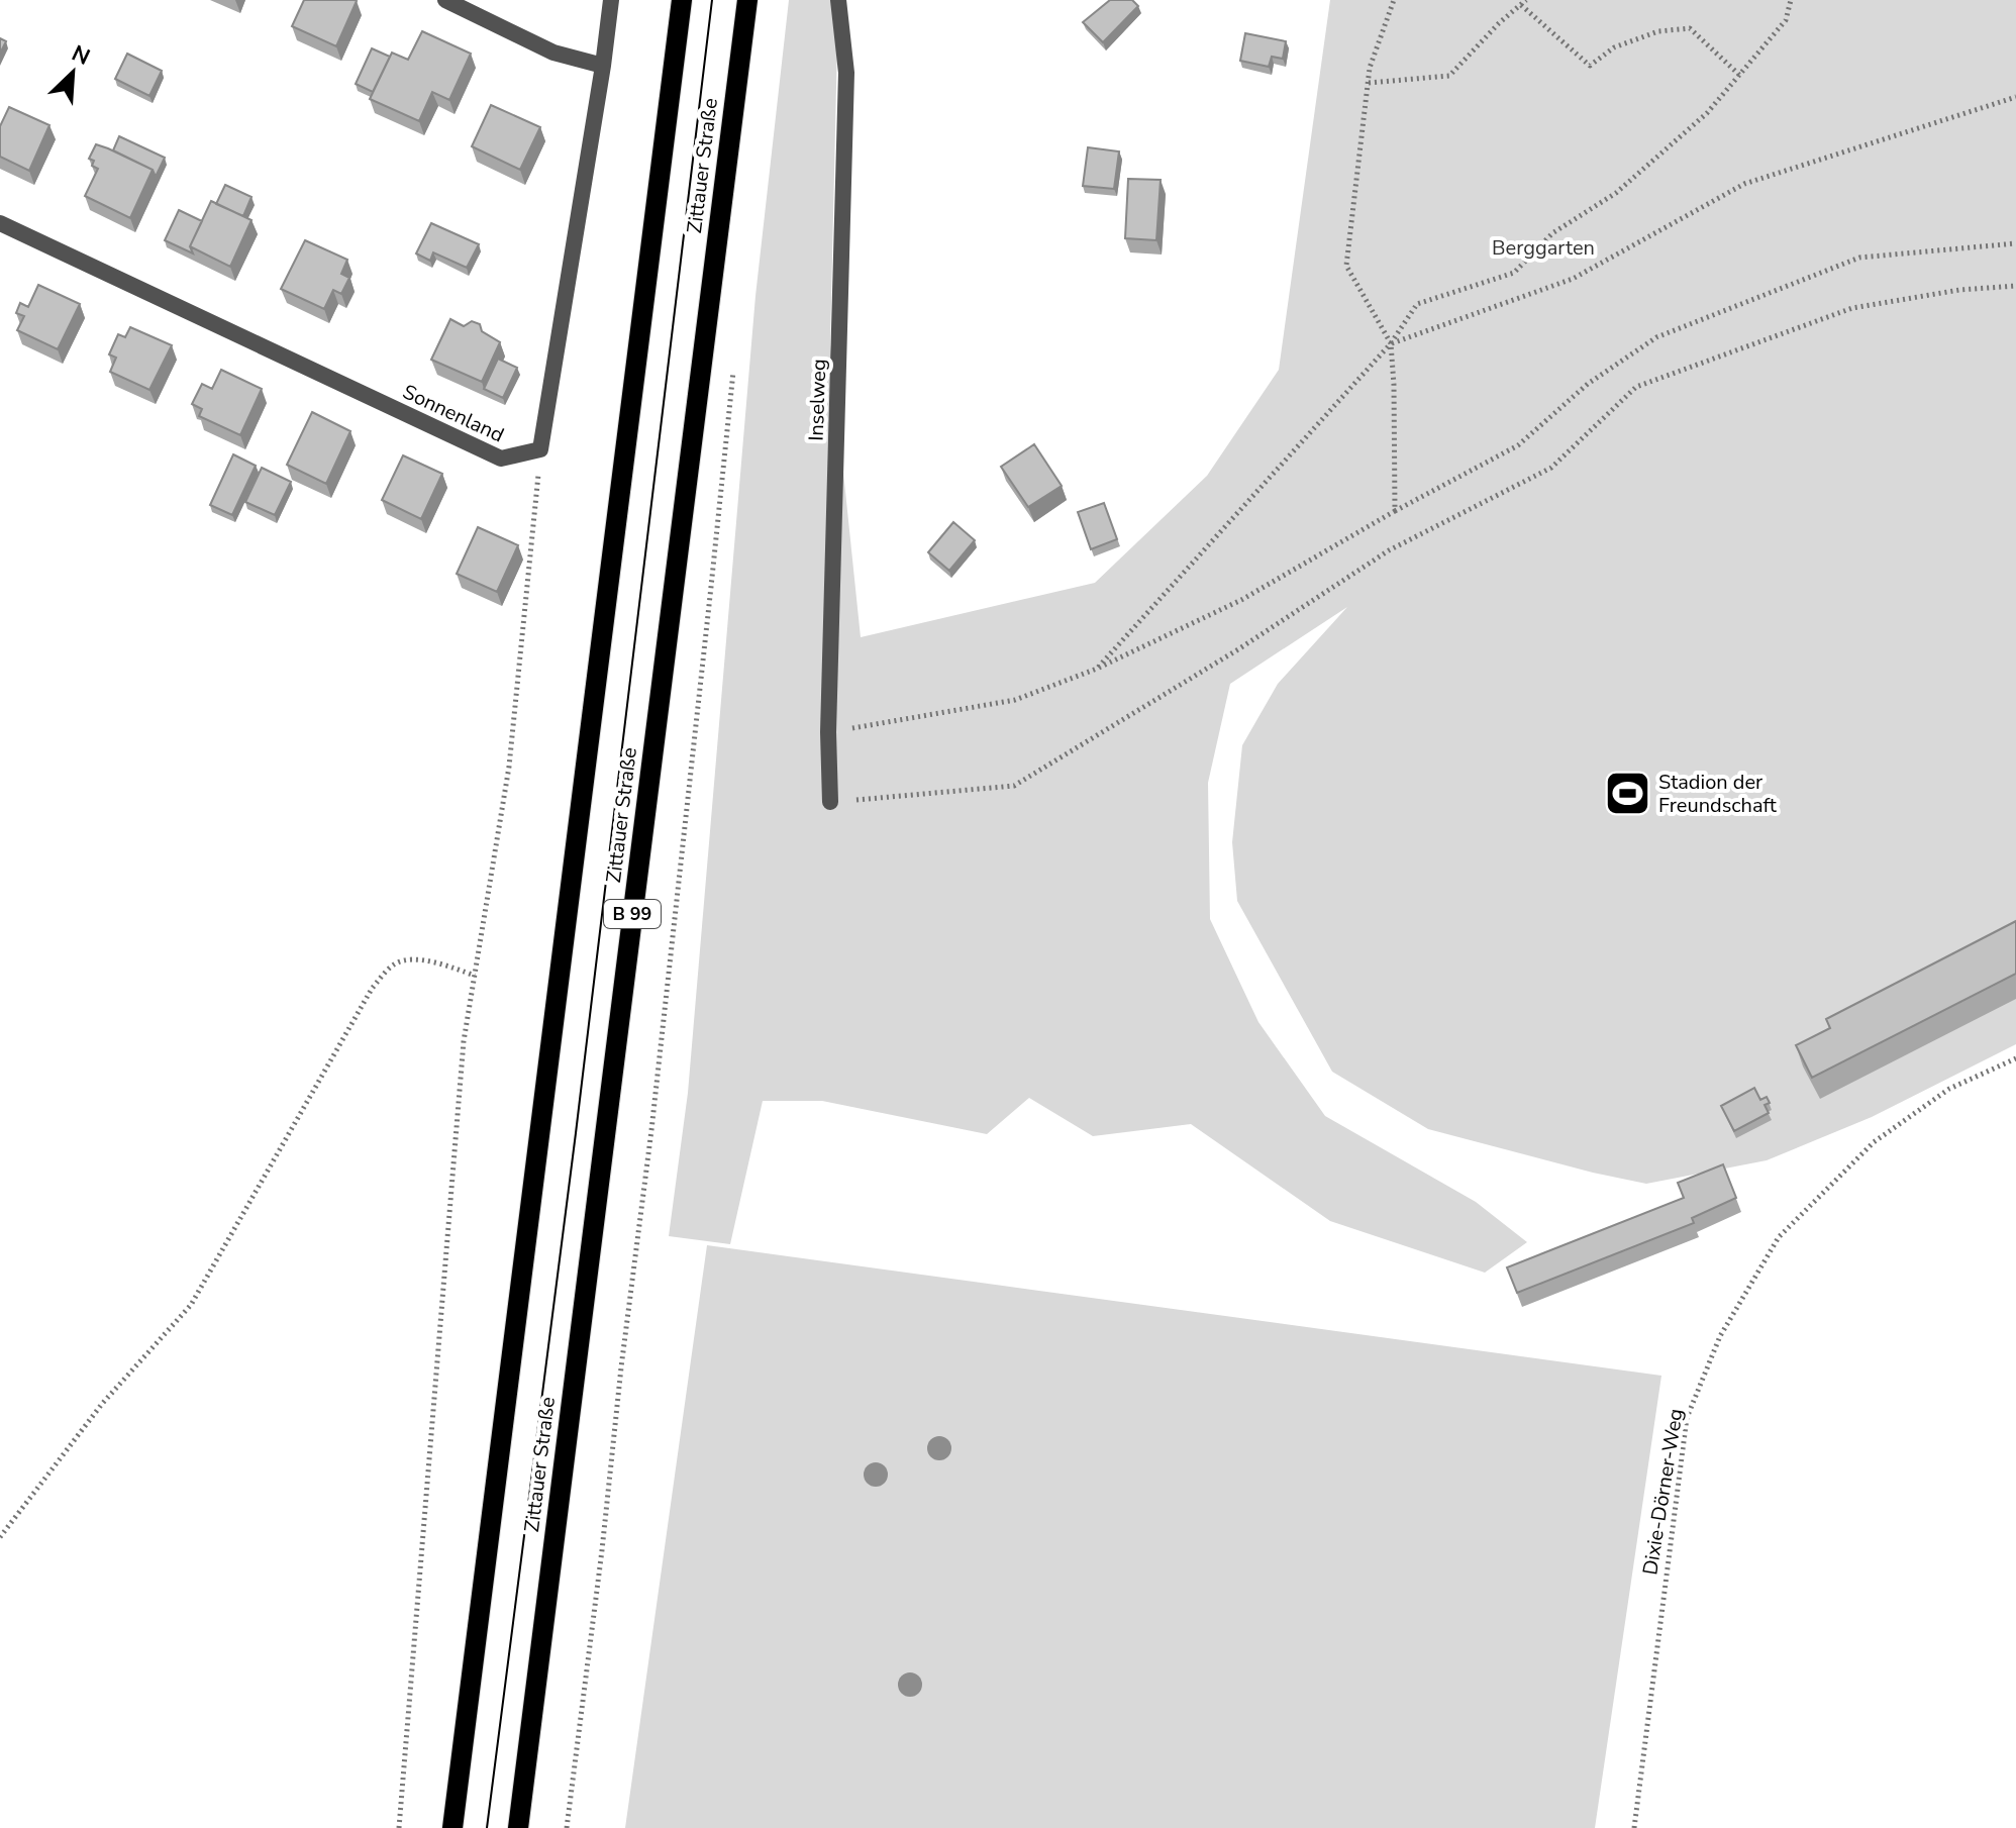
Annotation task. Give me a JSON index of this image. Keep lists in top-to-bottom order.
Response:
{
  "streets": {
    "main road": ["Zittauer Straße", "B 99"],
    "street": ["Inselweg", "Sonnenland"],
    "path": ["Dixie-Dörner-Weg"]
  },
  "parks": ["Berggarten"],
  "places": {
    "sports": ["Stadion der Freundschaft"]
  },
  "north": "top right"
}
